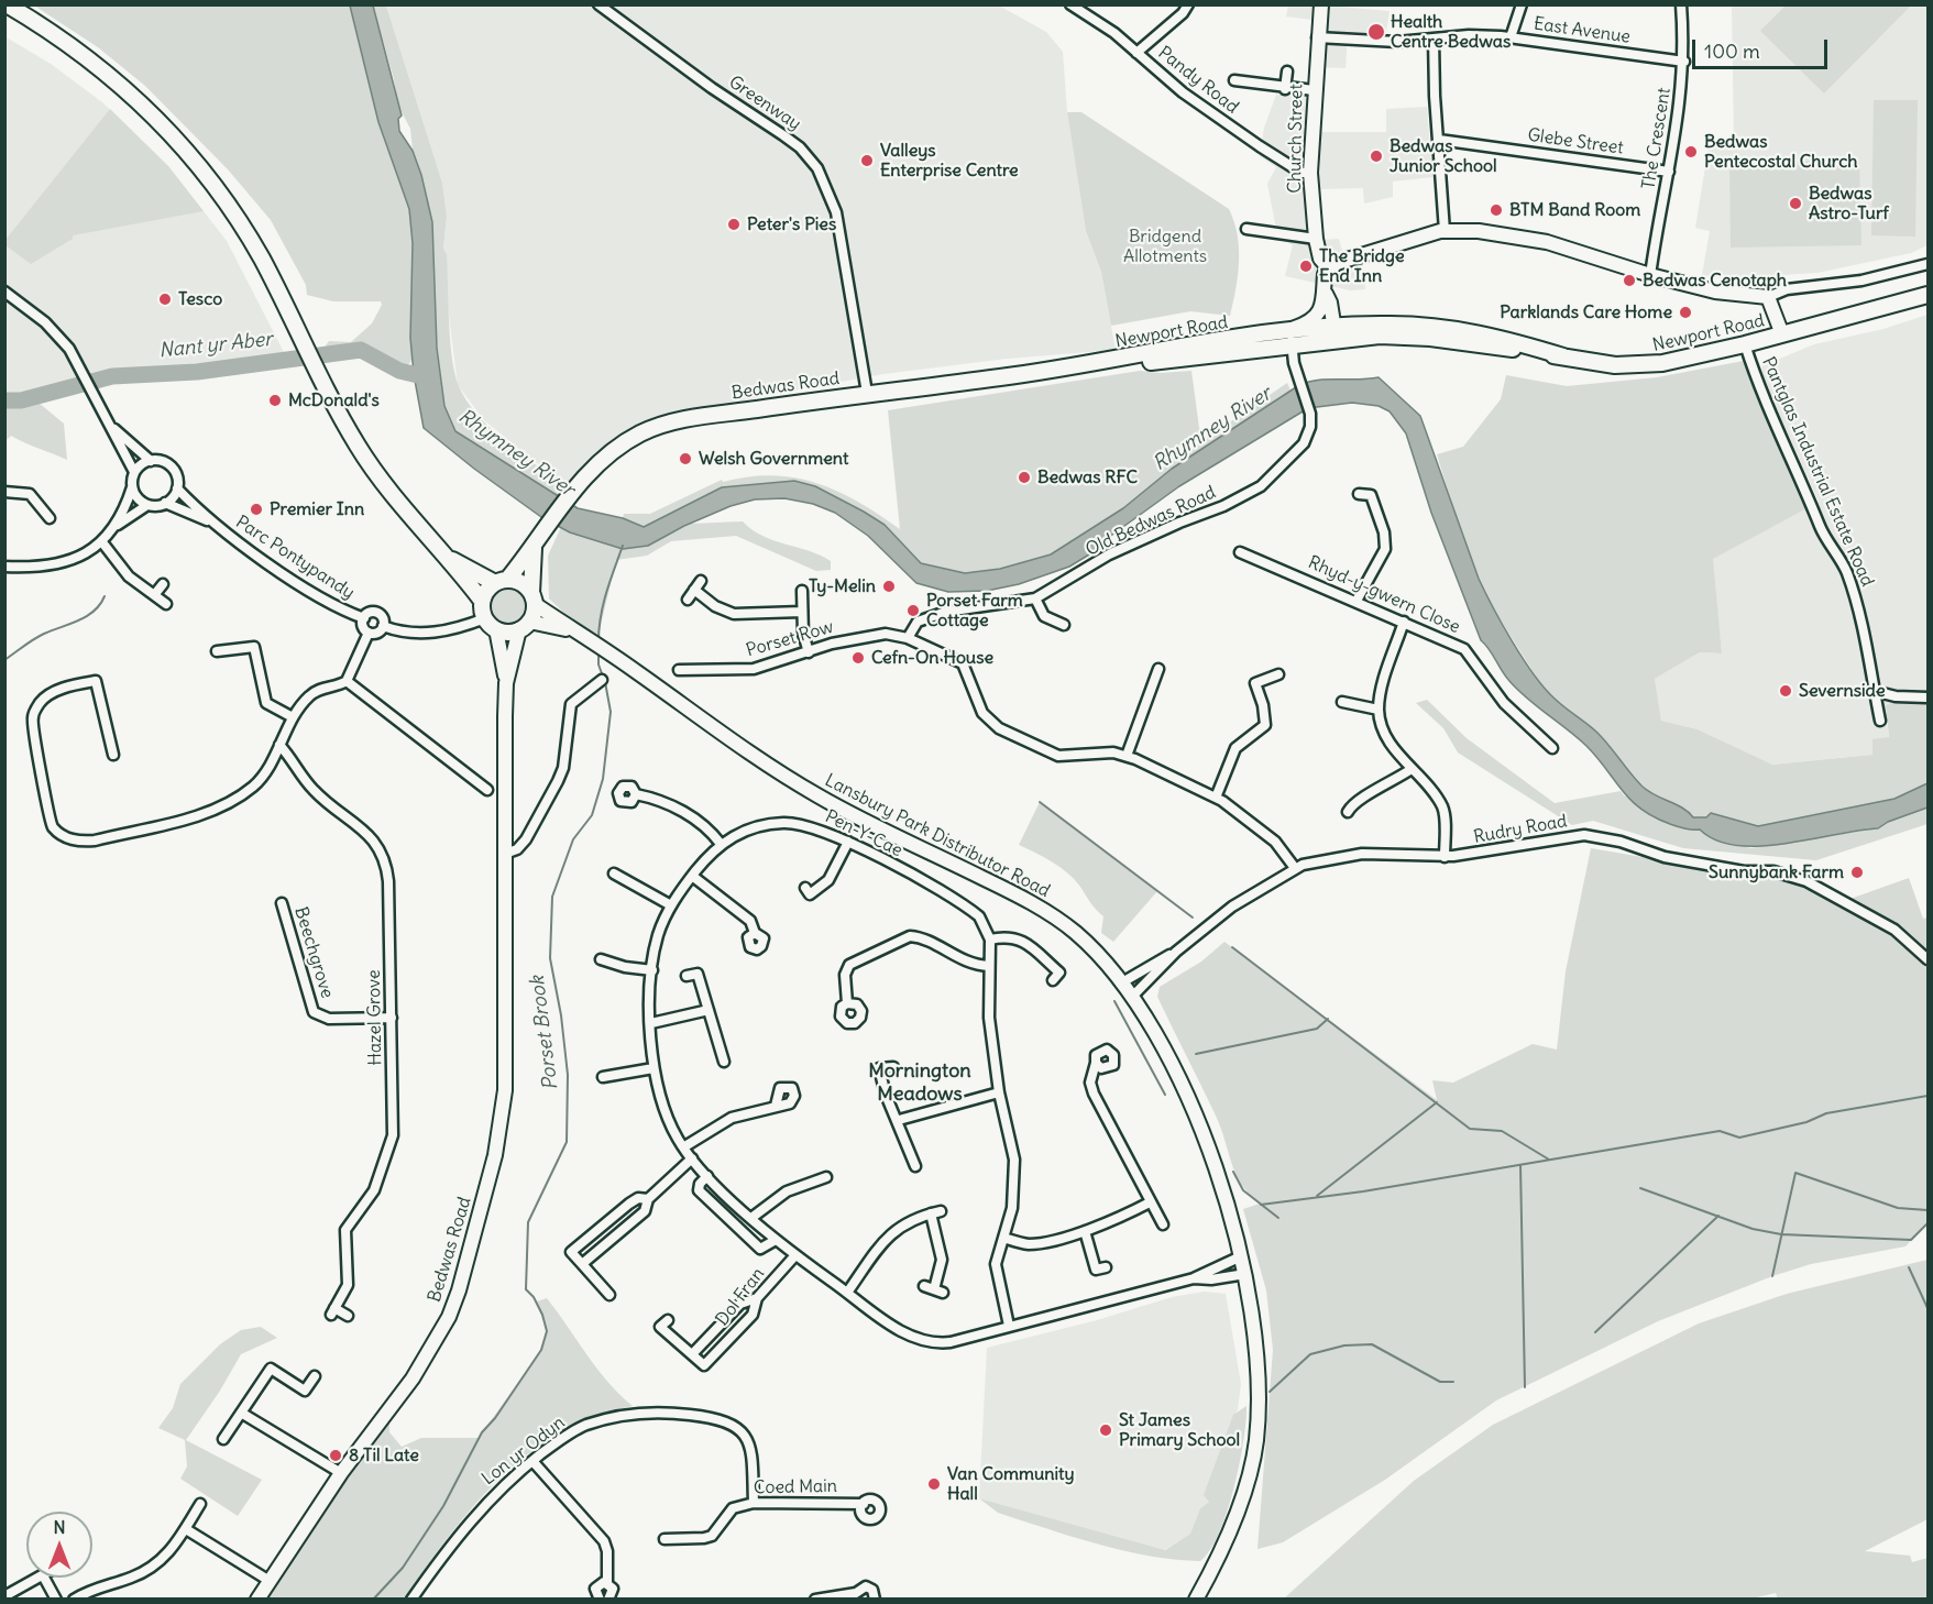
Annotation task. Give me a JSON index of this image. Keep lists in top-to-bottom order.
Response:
{
  "streets": {
    "main road": ["Newport Road", "Bedwas Road"],
    "street": [
      "East Avenue",
      "Pandy Road",
      "Greenway",
      "Church Street",
      "The Crescent",
      "Glebe Street",
      "Pantglas Industrial Estate Road",
      "Old Bedwas Road",
      "Parc Pontypandy",
      "Rhyd-y-gwern Close",
      "Porset Row",
      "Rudry Road",
      "Pen-Y-Cae",
      "Lansbury Park Distributor Road",
      "Beechgrove",
      "Hazel Grove",
      "Dol Fran",
      "Lon yr Odyn",
      "Coed Main"
    ]
  },
  "crossings": [
    ["East Avenue", "Church Street"],
    ["East Avenue", "The Crescent"],
    ["Pandy Road", "Church Street"],
    ["Greenway", "Bedwas Road"],
    ["Church Street", "Newport Road"],
    ["The Crescent", "Glebe Street"],
    ["The Crescent", "Newport Road"],
    ["Newport Road", "Bedwas Road"],
    ["Newport Road", "Pantglas Industrial Estate Road"],
    ["Newport Road", "Old Bedwas Road"],
    ["Bedwas Road", "Lansbury Park Distributor Road"],
    ["Old Bedwas Road", "Porset Row"],
    ["Pen-Y-Cae", "Lansbury Park Distributor Road"],
    ["Pen-Y-Cae", "Dol Fran"],
    ["Beechgrove", "Hazel Grove"],
    ["Lon yr Odyn", "Coed Main"]
  ],
  "districts": ["Mornington Meadows"],
  "water": ["Nant yr Aber", "Rhymney River", "Porset Brook"],
  "parks": ["Bridgend Allotments"],
  "places": [
    "Health Centre Bedwas",
    "Bedwas Pentecostal Church",
    "Bedwas Junior School",
    "Valleys Enterprise Centre",
    "Bedwas Astro-Turf",
    "BTM Band Room",
    "Peter's Pies",
    "The Bridge End Inn",
    "Bedwas Cenotaph",
    "Tesco",
    "Parklands Care Home",
    "McDonald's",
    "Welsh Government",
    "Bedwas RFC",
    "Premier Inn",
    "Ty-Melin",
    "Porset Farm Cottage",
    "Cefn-On House",
    "Severnside",
    "Sunnybank Farm",
    "St James Primary School",
    "8 Til Late",
    "Van Community Hall"
  ],
  "scale_bar": "100 m",
  "north": "top"
}
